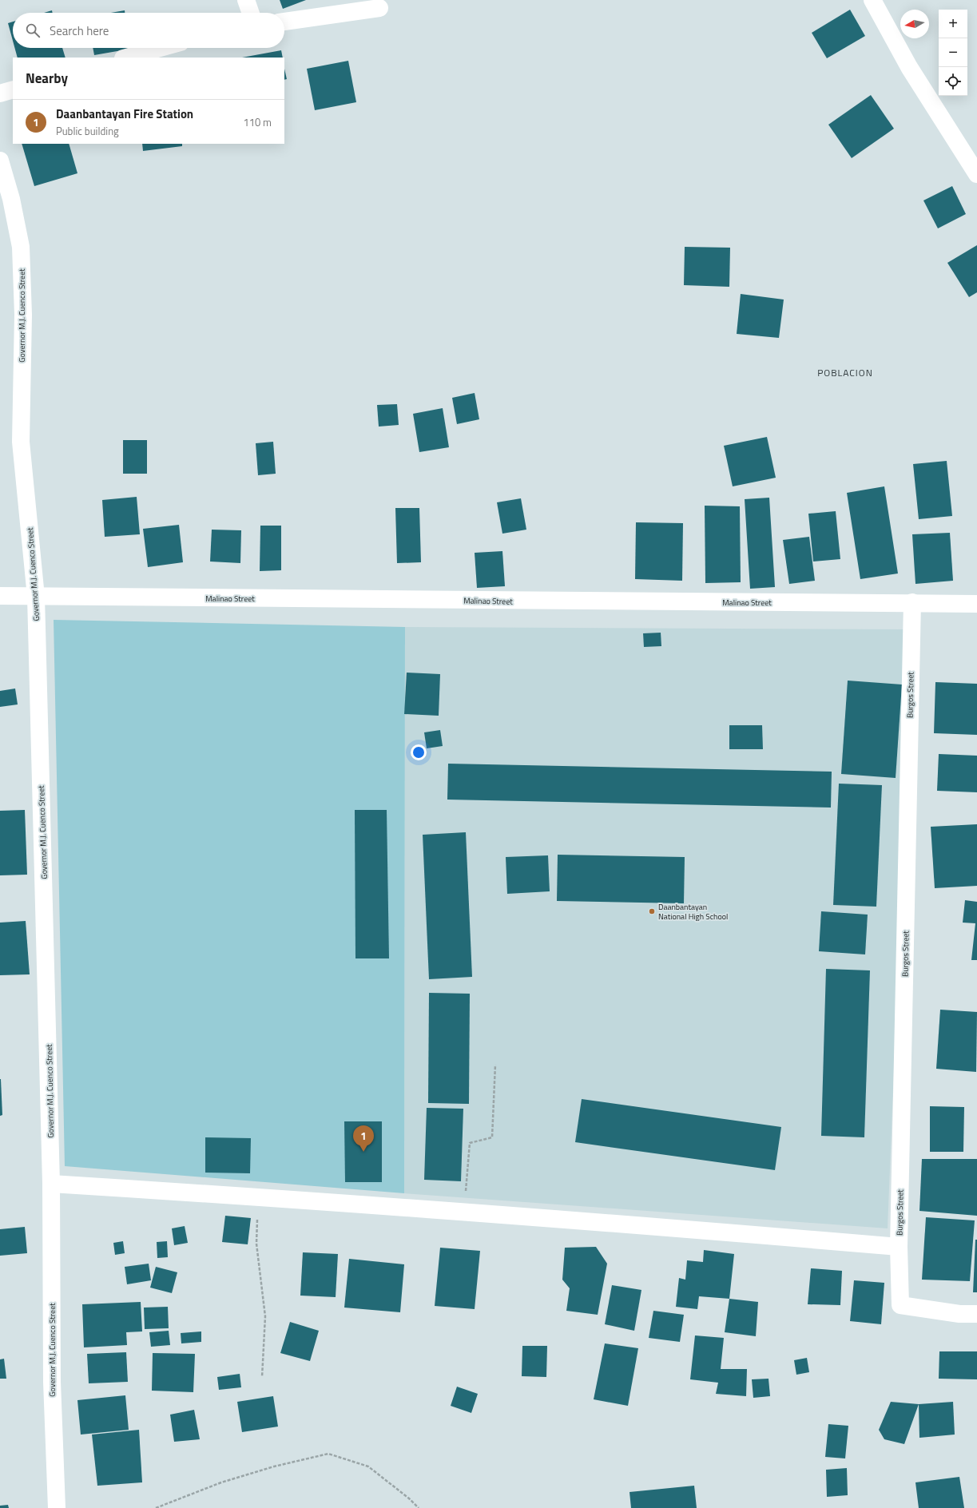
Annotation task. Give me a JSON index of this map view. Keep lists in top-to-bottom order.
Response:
{
  "streets": {
    "street": ["Governor M.J. Cuenco Street", "Malinao Street", "Burgos Street"]
  },
  "crossings": [
    ["Governor M.J. Cuenco Street", "Malinao Street"],
    ["Malinao Street", "Burgos Street"]
  ],
  "districts": ["POBLACION"],
  "places": ["Daanbantayan National High School"],
  "north": "left",
  "page": {
    "map_buttons": ["+", "−"],
    "search": "Search here",
    "heading": "Nearby",
    "list": [
      {
        "mark": "1",
        "name": "Daanbantayan Fire Station",
        "note": "Public building",
        "value": "110 m"
      }
    ],
    "pins": "1"
  }
}
